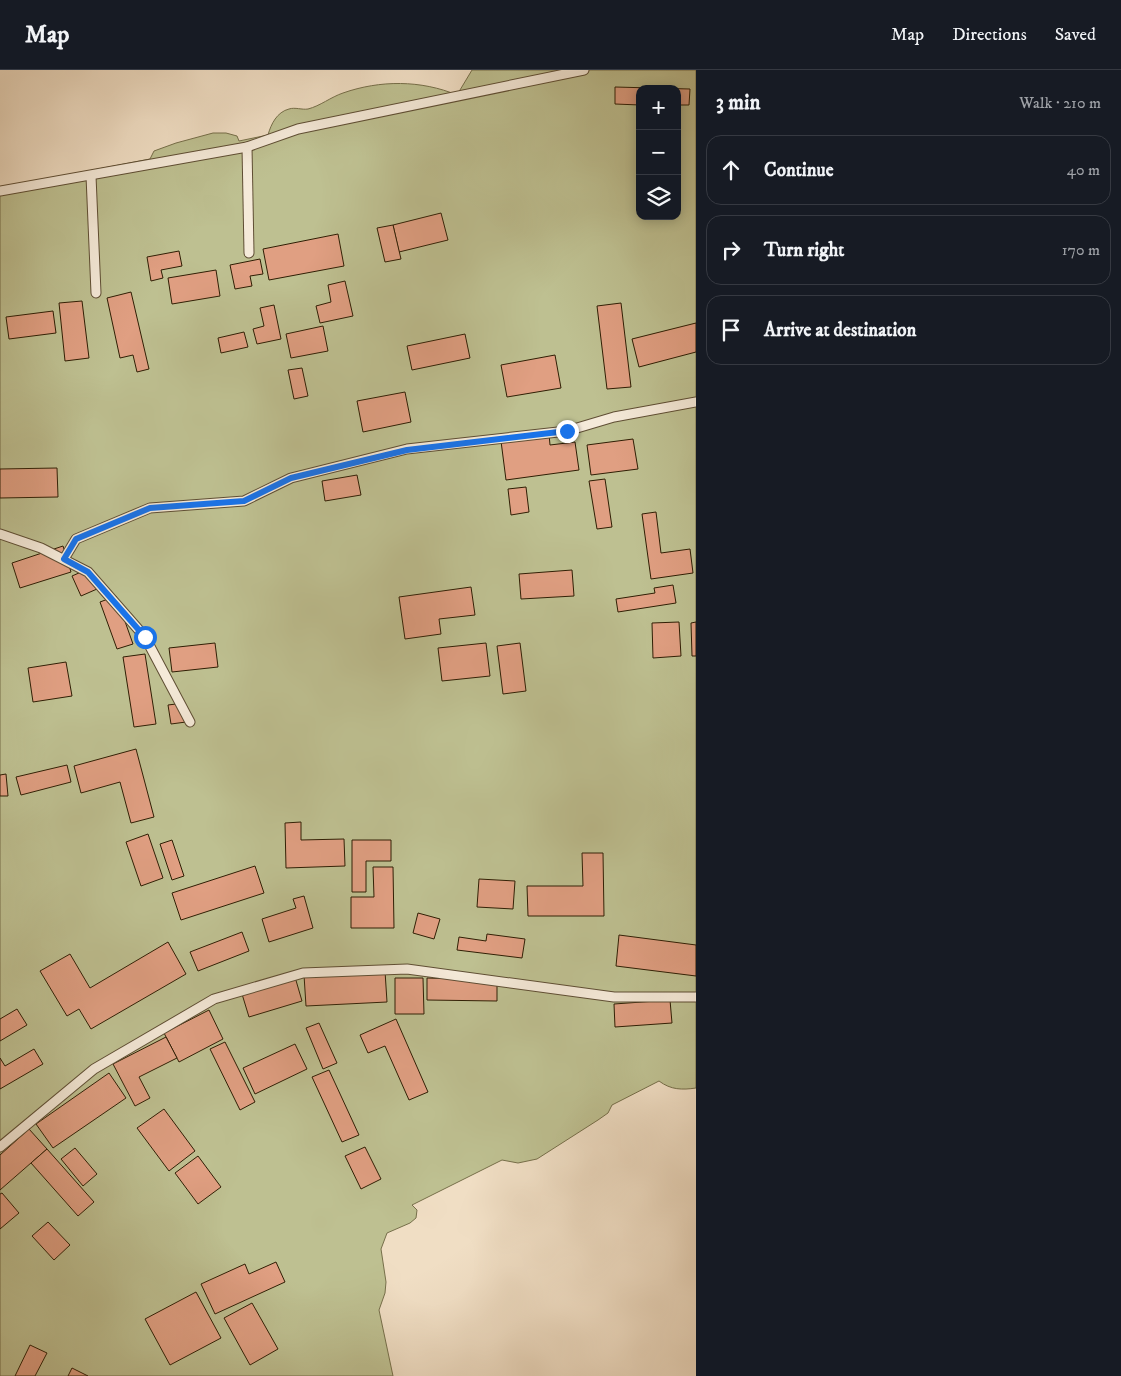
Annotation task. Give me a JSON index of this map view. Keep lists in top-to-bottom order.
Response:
{
  "page": {
    "header": "Map",
    "nav": ["Map", "Directions", "Saved"],
    "heading": ["3 min", "Walk · 210 m"],
    "map_buttons": ["+", "−"],
    "list": [
      ["Continue", "40 m"],
      ["Turn right", "170 m"],
      "Arrive at destination"
    ]
  }
}
